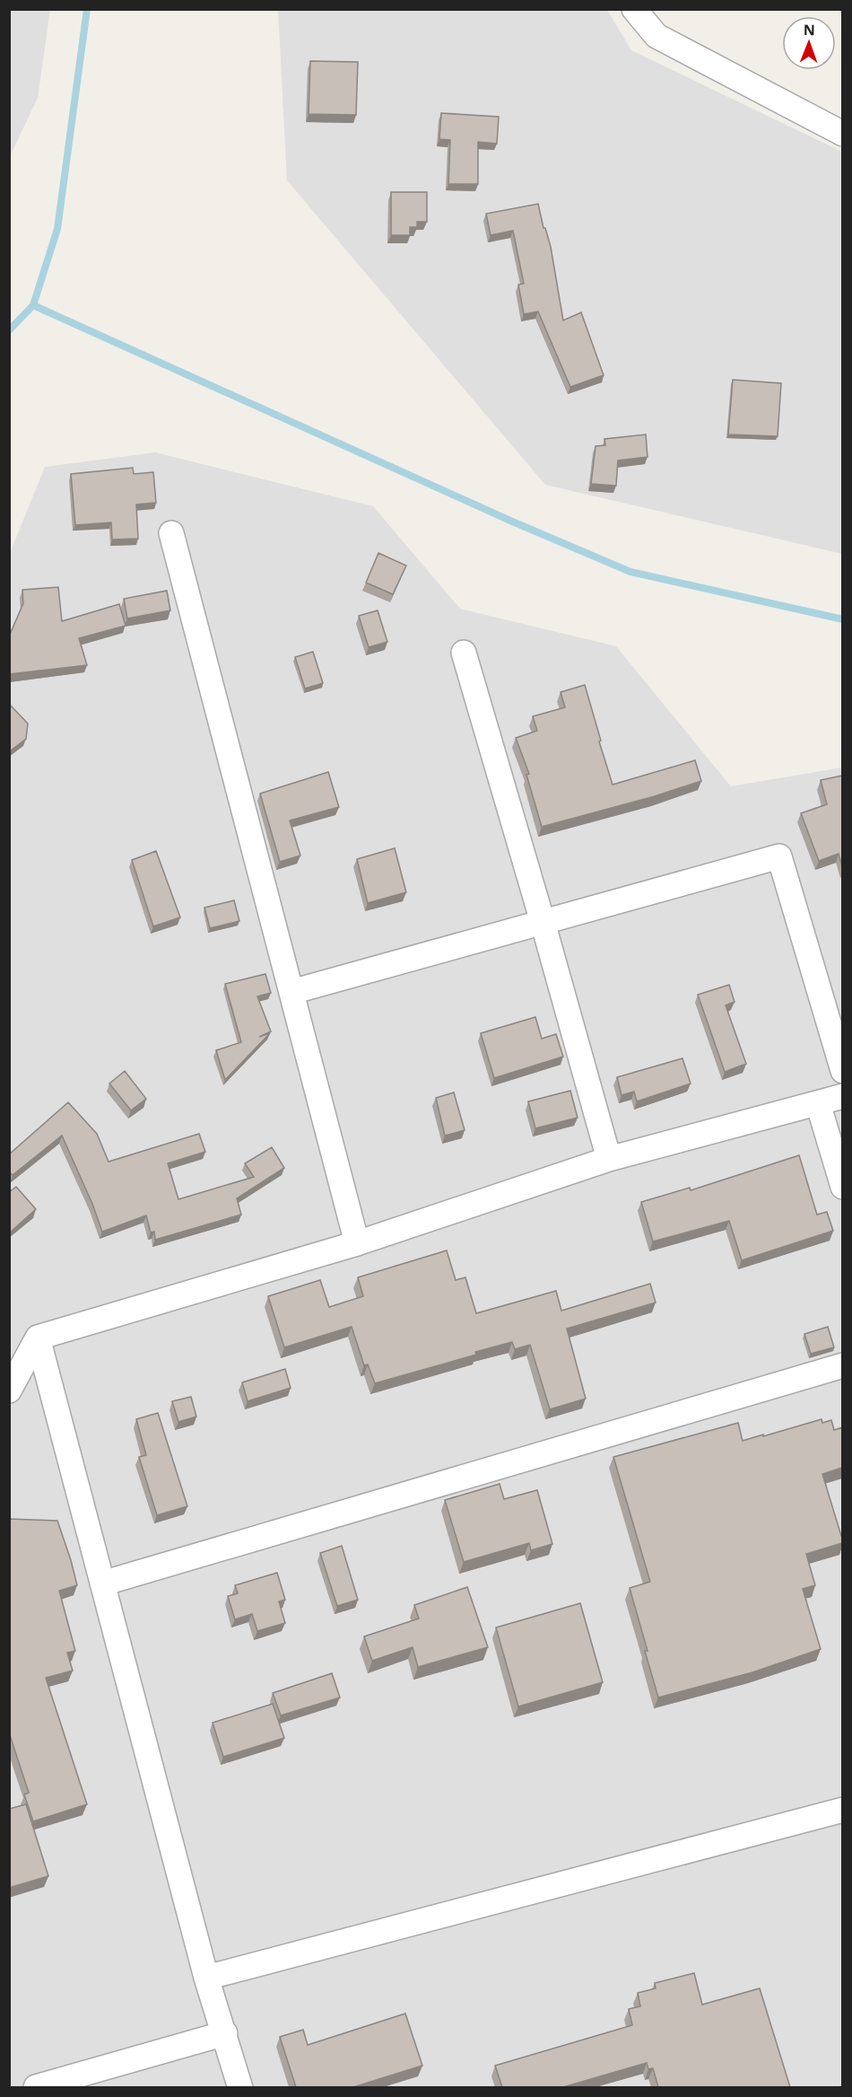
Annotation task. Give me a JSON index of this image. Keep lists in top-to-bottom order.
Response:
{
  "north": "top"
}
